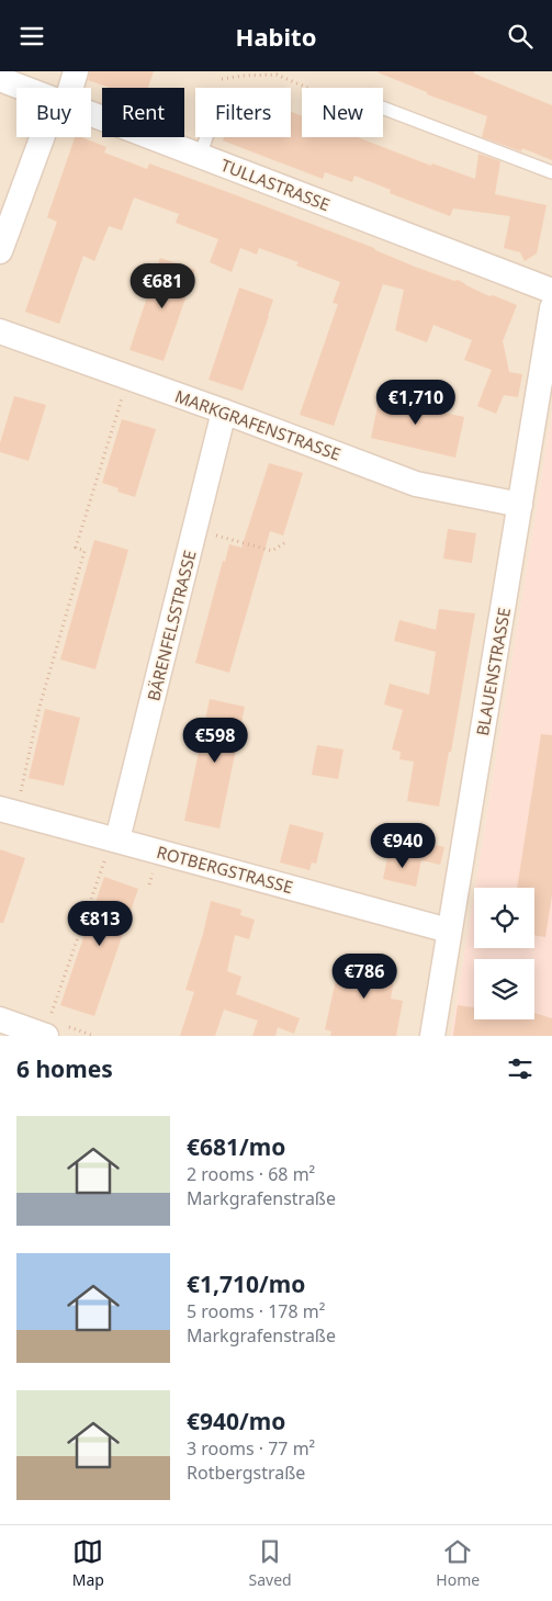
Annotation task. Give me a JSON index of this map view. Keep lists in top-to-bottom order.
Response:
{
  "streets": {
    "street": [
      "TULLASTRASSE",
      "MARKGRAFENSTRASSE",
      "BÄRENFELSSTRASSE",
      "BLAUENSTRASSE",
      "ROTBERGSTRASSE"
    ]
  },
  "crossings": [
    ["MARKGRAFENSTRASSE", "BÄRENFELSSTRASSE"],
    ["MARKGRAFENSTRASSE", "BLAUENSTRASSE"],
    ["BÄRENFELSSTRASSE", "ROTBERGSTRASSE"],
    ["BLAUENSTRASSE", "ROTBERGSTRASSE"]
  ],
  "page": {
    "header": "Habito",
    "chip": [
      "Buy",
      "Rent",
      "Filters",
      "New"
    ],
    "price": [
      "€681",
      "€1,710",
      "€598",
      "€940",
      "€813",
      "€786"
    ],
    "heading": "6 homes",
    "list": [
      {
        "name": "€681/mo",
        "note": "2 rooms · 68 m² · Markgrafenstraße"
      },
      {
        "name": "€1,710/mo",
        "note": "5 rooms · 178 m² · Markgrafenstraße"
      },
      {
        "name": "€940/mo",
        "note": "3 rooms · 77 m² · Rotbergstraße"
      }
    ],
    "tabs": ["Map", "Saved", "Home"]
  }
}
